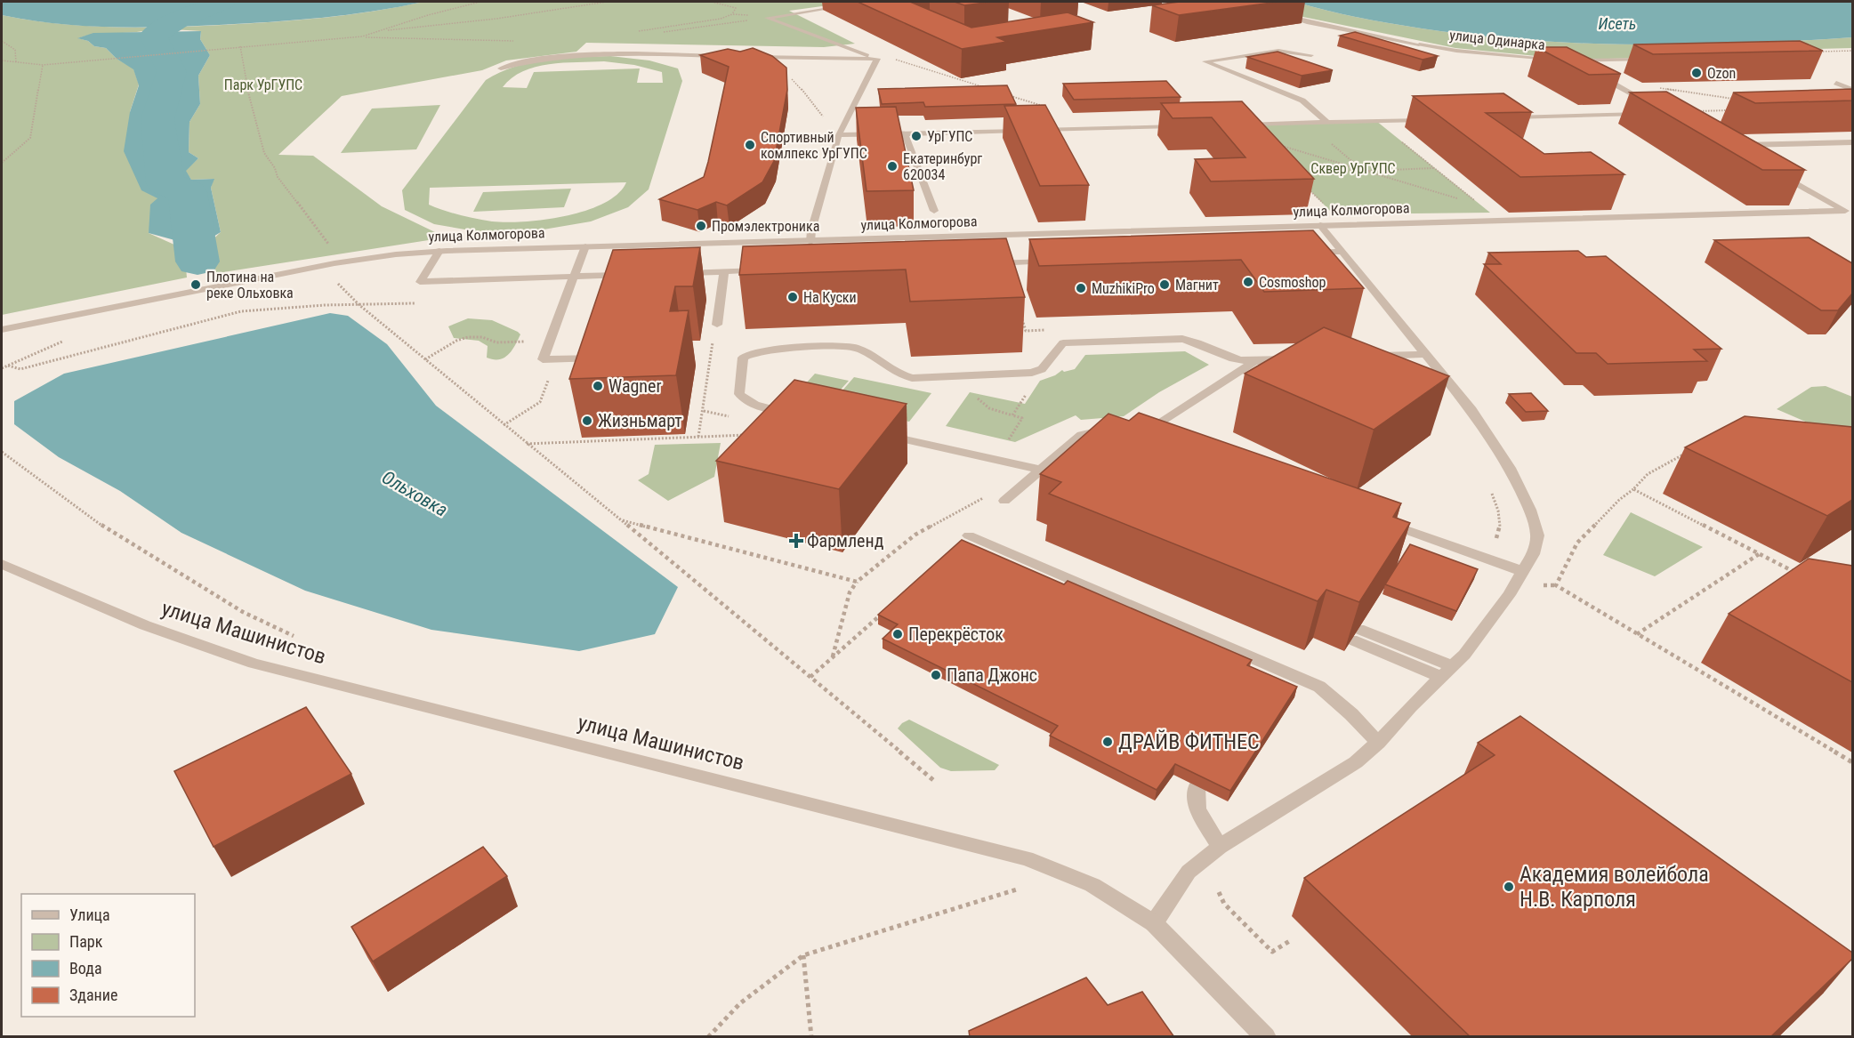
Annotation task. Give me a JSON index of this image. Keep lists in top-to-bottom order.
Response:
{
  "streets": {
    "street": ["улица Одинарка", "улица Колмогорова", "улица Машинистов"]
  },
  "water": ["Исеть", "Ольховка"],
  "parks": ["Парк УрГУПС", "Сквер УрГУПС"],
  "places": {
    "other": [
      "Ozon",
      "УрГУПС",
      "Спортивный комлпекс УрГУПС",
      "Екатеринбург 620034",
      "Промэлектроника",
      "Cosmoshop",
      "Плотина на реке Ольховка",
      "Магнит",
      "MuzhikiPro",
      "На Куски",
      "Wagner",
      "Жизньмарт",
      "Перекрёсток",
      "Папа Джонс",
      "ДРАЙВ ФИТНЕС",
      "Академия волейбола Н.В. Карполя"
    ],
    "health": ["Фармленд"]
  },
  "legend": [
    "Улица",
    "Парк",
    "Вода",
    "Здание"
  ]
}
